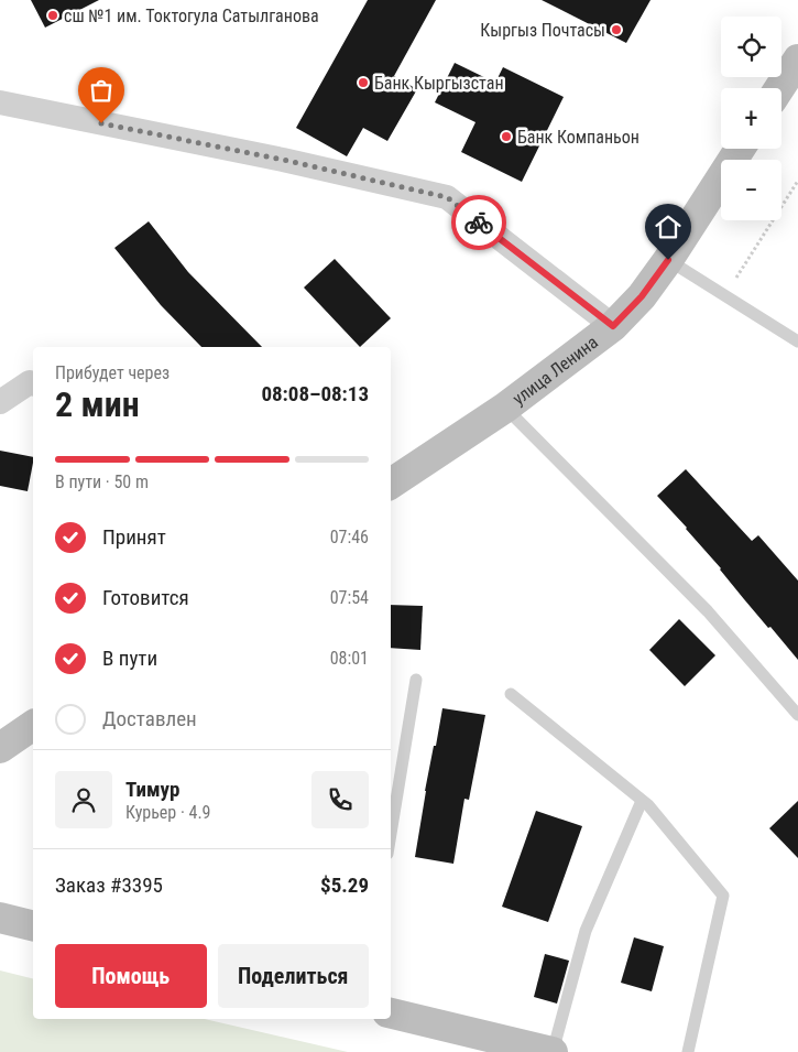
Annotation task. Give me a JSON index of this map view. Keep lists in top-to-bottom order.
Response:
{
  "streets": {
    "main road": ["улица Ленина"]
  },
  "places": [
    "сш №1 им. Токтогула Сатылганова",
    "Кыргыз Почтасы",
    "Банк Кыргызстан",
    "Банк Компаньон"
  ],
  "page": {
    "map_buttons": ["+", "−"],
    "heading": ["2 мин", "Прибудет через", "08:08–08:13"],
    "panel": [
      "Тимур",
      "Курьер · 4.9",
      "Заказ #3395",
      "$5.29"
    ],
    "bar": "В пути · 50 m",
    "list": [
      ["Принят", "07:46"],
      ["Готовится", "07:54"],
      ["В пути", "08:01"],
      "Доставлен"
    ],
    "buttons": ["Помощь", "Поделиться"]
  }
}
